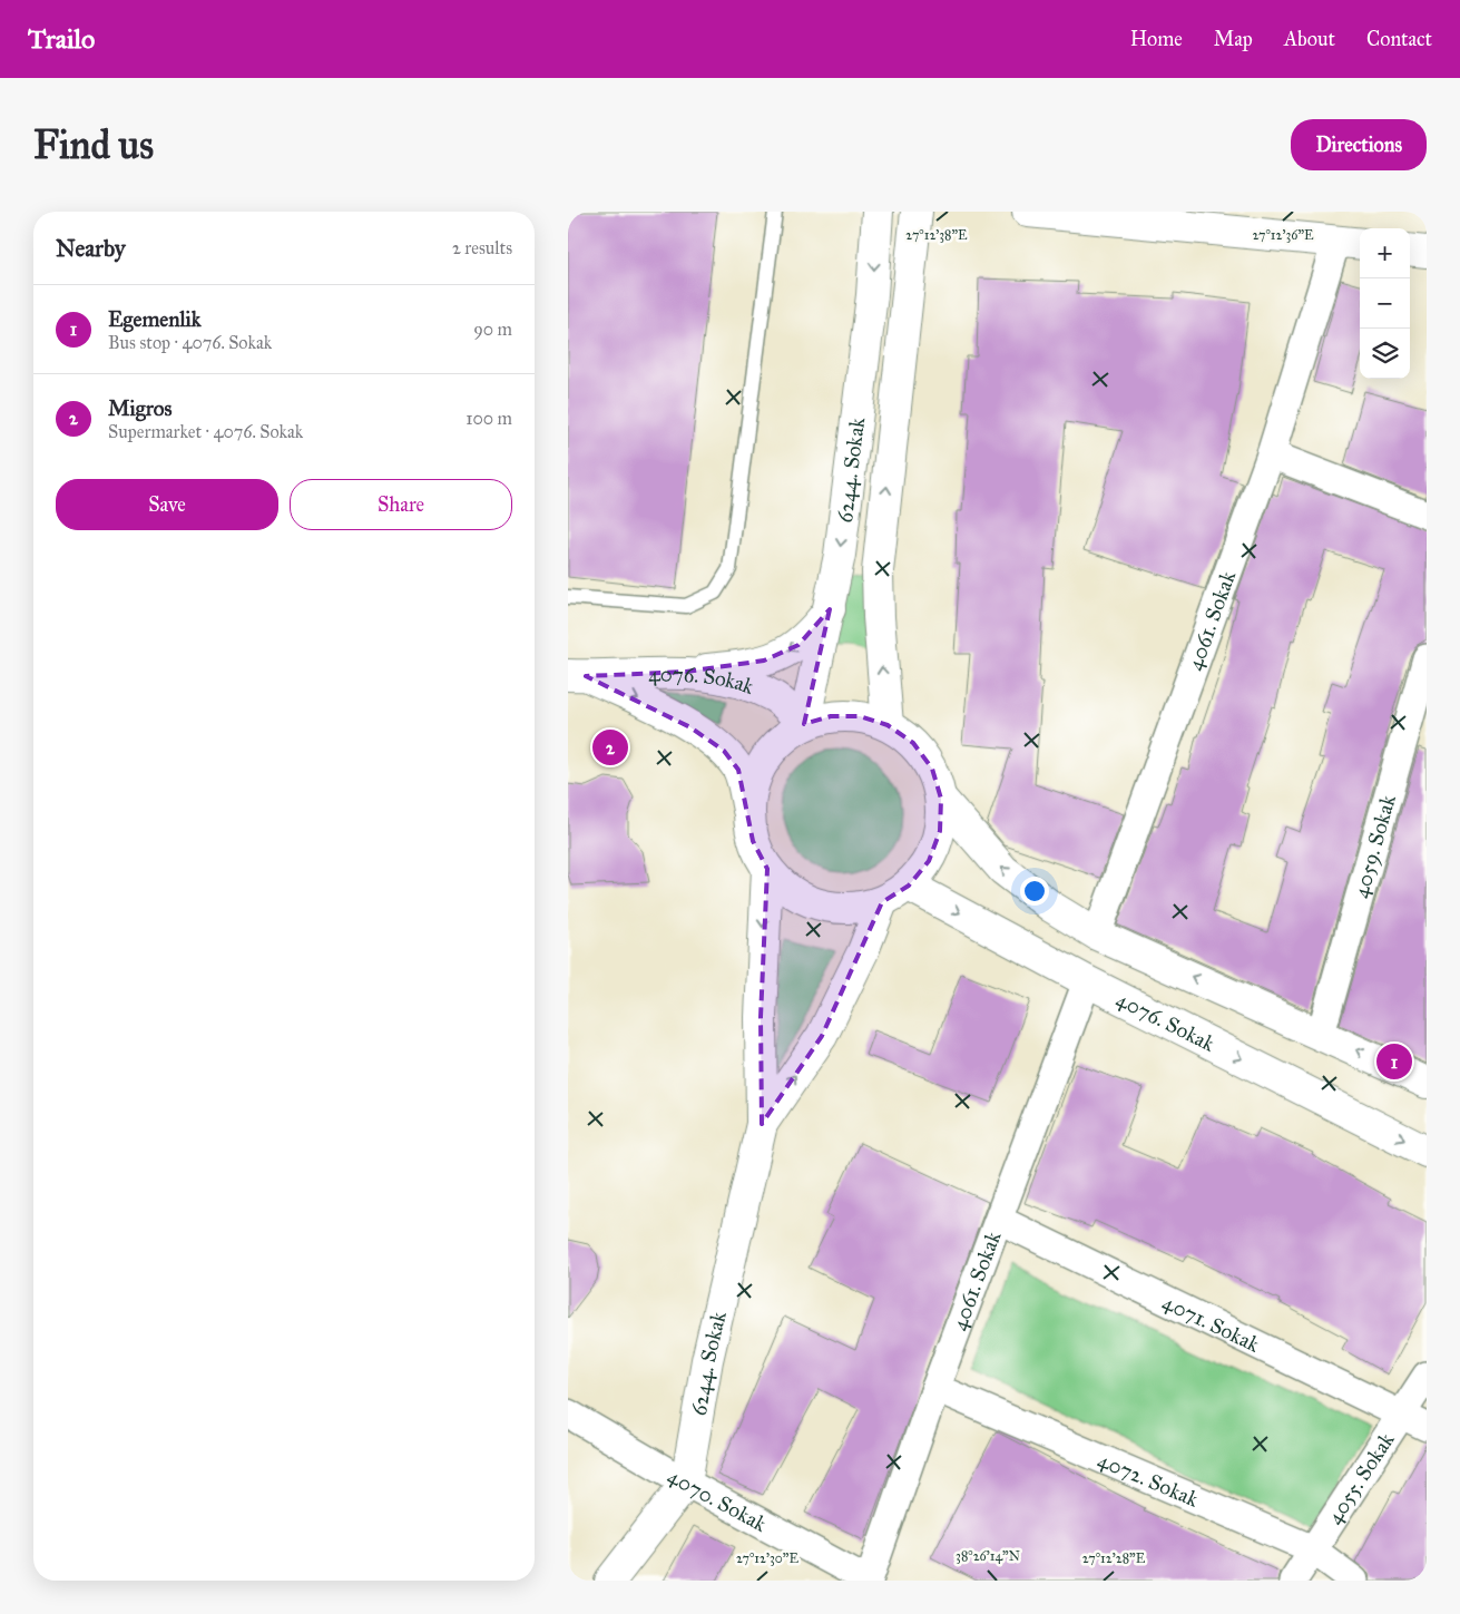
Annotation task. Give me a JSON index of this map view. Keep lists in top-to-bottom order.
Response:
{
  "streets": {
    "main road": ["6244. Sokak", "4076. Sokak"],
    "street": [
      "4061. Sokak",
      "4059. Sokak",
      "4071. Sokak",
      "4072. Sokak",
      "4055. Sokak",
      "4070. Sokak"
    ]
  },
  "crossings": [
    ["6244. Sokak", "4076. Sokak"],
    ["6244. Sokak", "4070. Sokak"],
    ["4061. Sokak", "4076. Sokak"],
    ["4061. Sokak", "4071. Sokak"],
    ["4061. Sokak", "4072. Sokak"],
    ["4061. Sokak", "4070. Sokak"],
    ["4071. Sokak", "4055. Sokak"],
    ["4072. Sokak", "4055. Sokak"]
  ],
  "page": {
    "header": "Trailo",
    "nav": [
      "Home",
      "Map",
      "About",
      "Contact"
    ],
    "buttons": [
      "Directions",
      ["Save", "Share"]
    ],
    "title": "Find us",
    "heading": ["Nearby", "2 results"],
    "map_buttons": ["+", "−"],
    "list": [
      {
        "mark": "1",
        "name": "Egemenlik",
        "note": "Bus stop · 4076. Sokak",
        "value": "90 m"
      },
      {
        "mark": "2",
        "name": "Migros",
        "note": "Supermarket · 4076. Sokak",
        "value": "100 m"
      }
    ],
    "pins": ["2", "1"]
  },
  "coordinates": [
    "27°12'38\"E",
    "27°12'36\"E",
    "38°26'14\"N",
    "27°12'30\"E",
    "27°12'28\"E"
  ]
}
